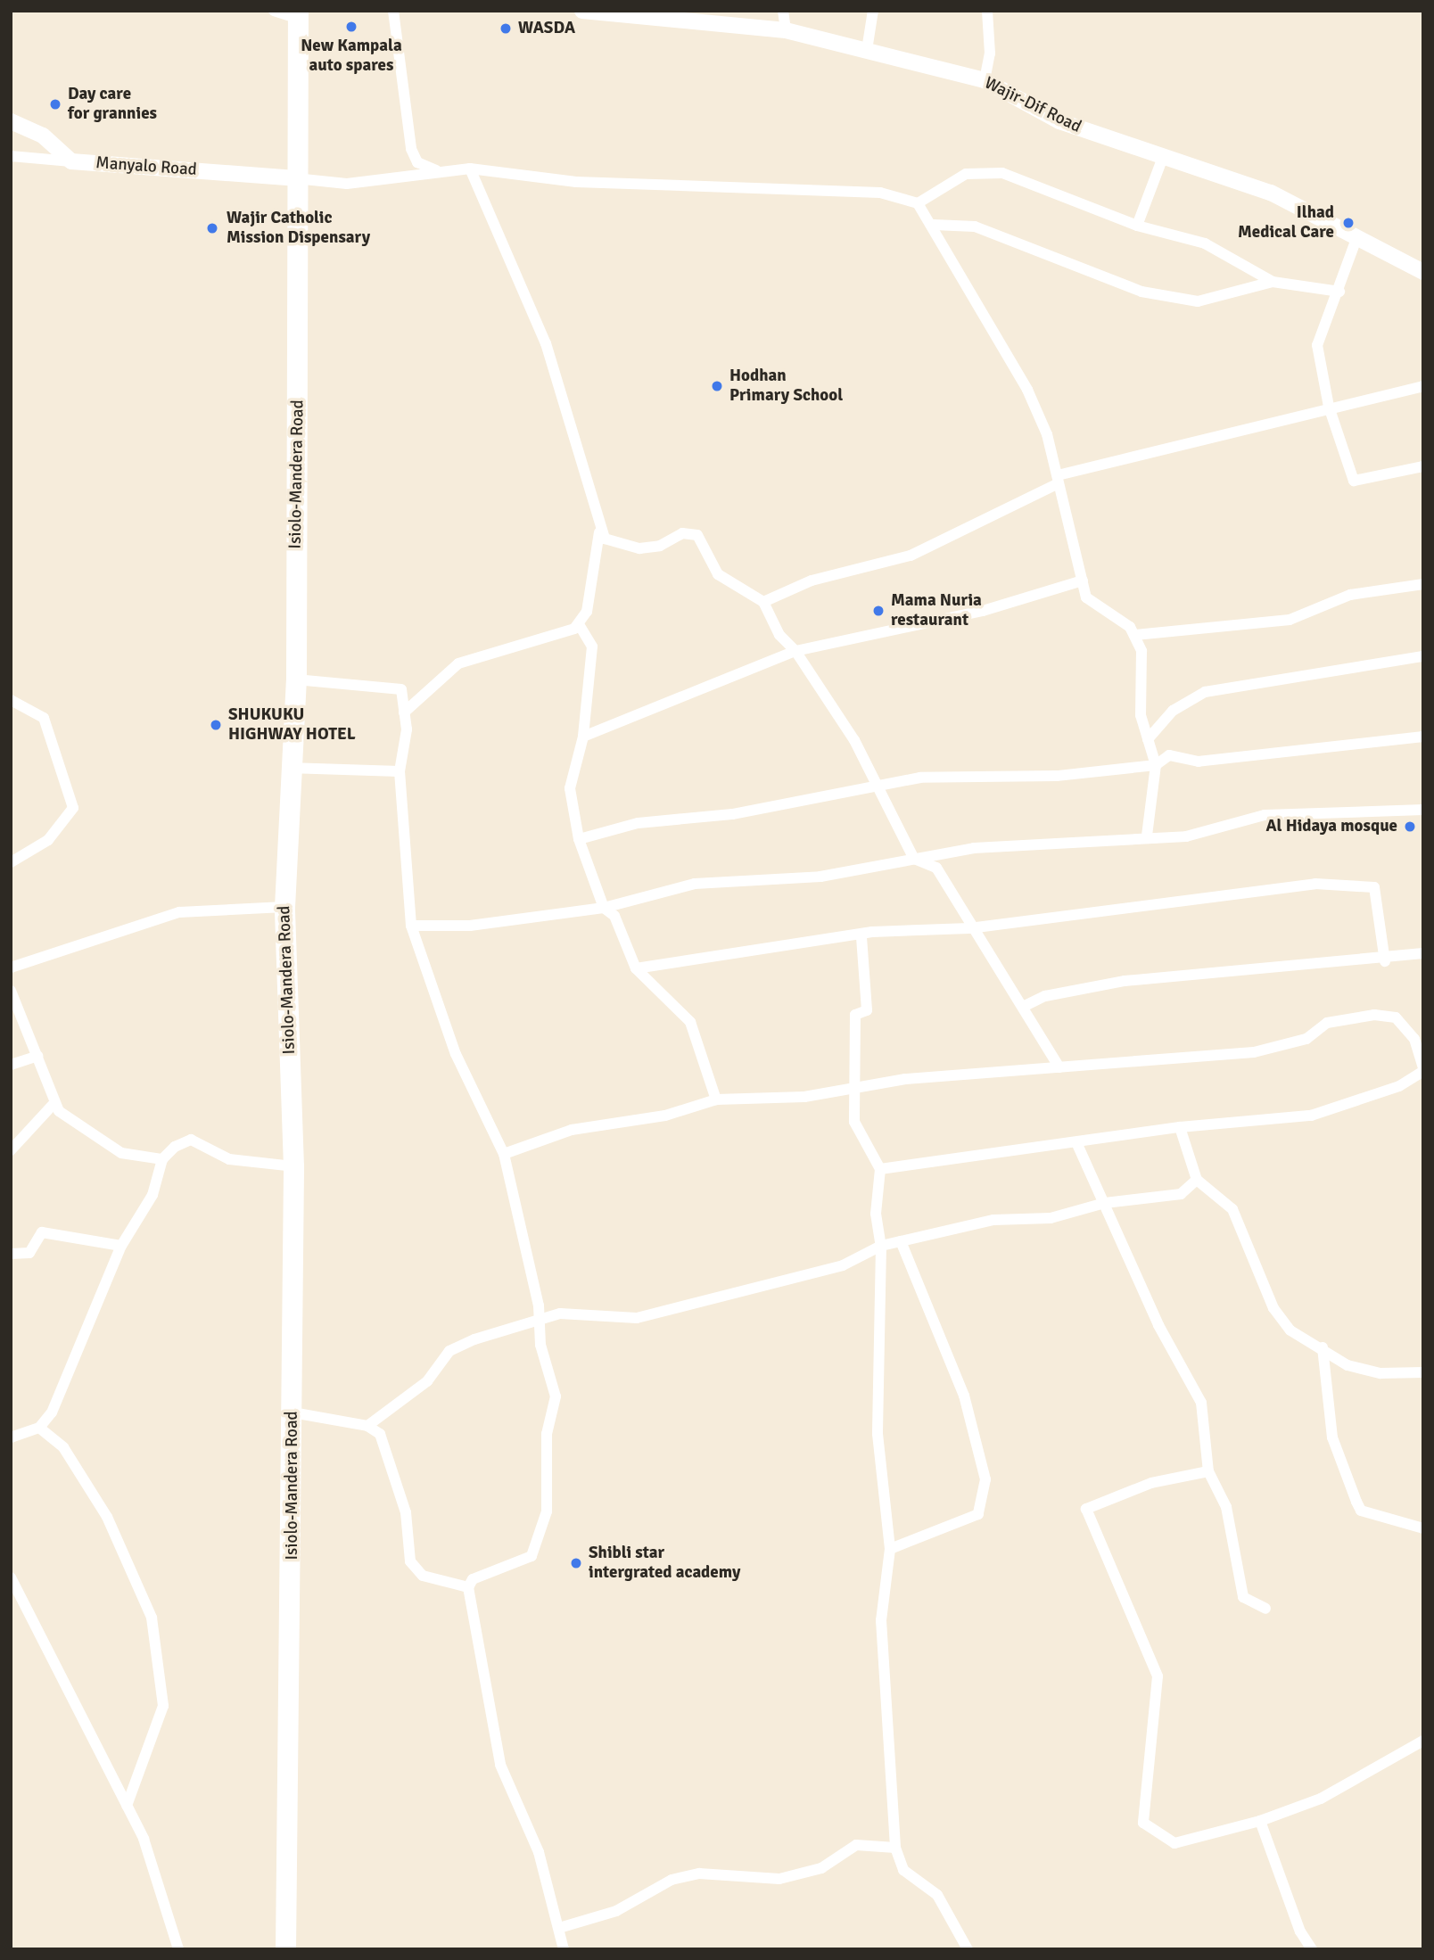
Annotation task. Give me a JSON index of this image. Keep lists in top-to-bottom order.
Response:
{
  "streets": {
    "highway": ["Isiolo-Mandera Road"],
    "main road": ["Wajir-Dif Road", "Manyalo Road"]
  },
  "crossings": [
    ["Manyalo Road", "Isiolo-Mandera Road"]
  ],
  "places": [
    "New Kampala auto spares",
    "WASDA",
    "Day care for grannies",
    "Ilhad Medical Care",
    "Wajir Catholic Mission Dispensary",
    "Hodhan Primary School",
    "Mama Nuria restaurant",
    "SHUKUKU HIGHWAY HOTEL",
    "Al Hidaya mosque",
    "Shibli star intergrated academy"
  ]
}
